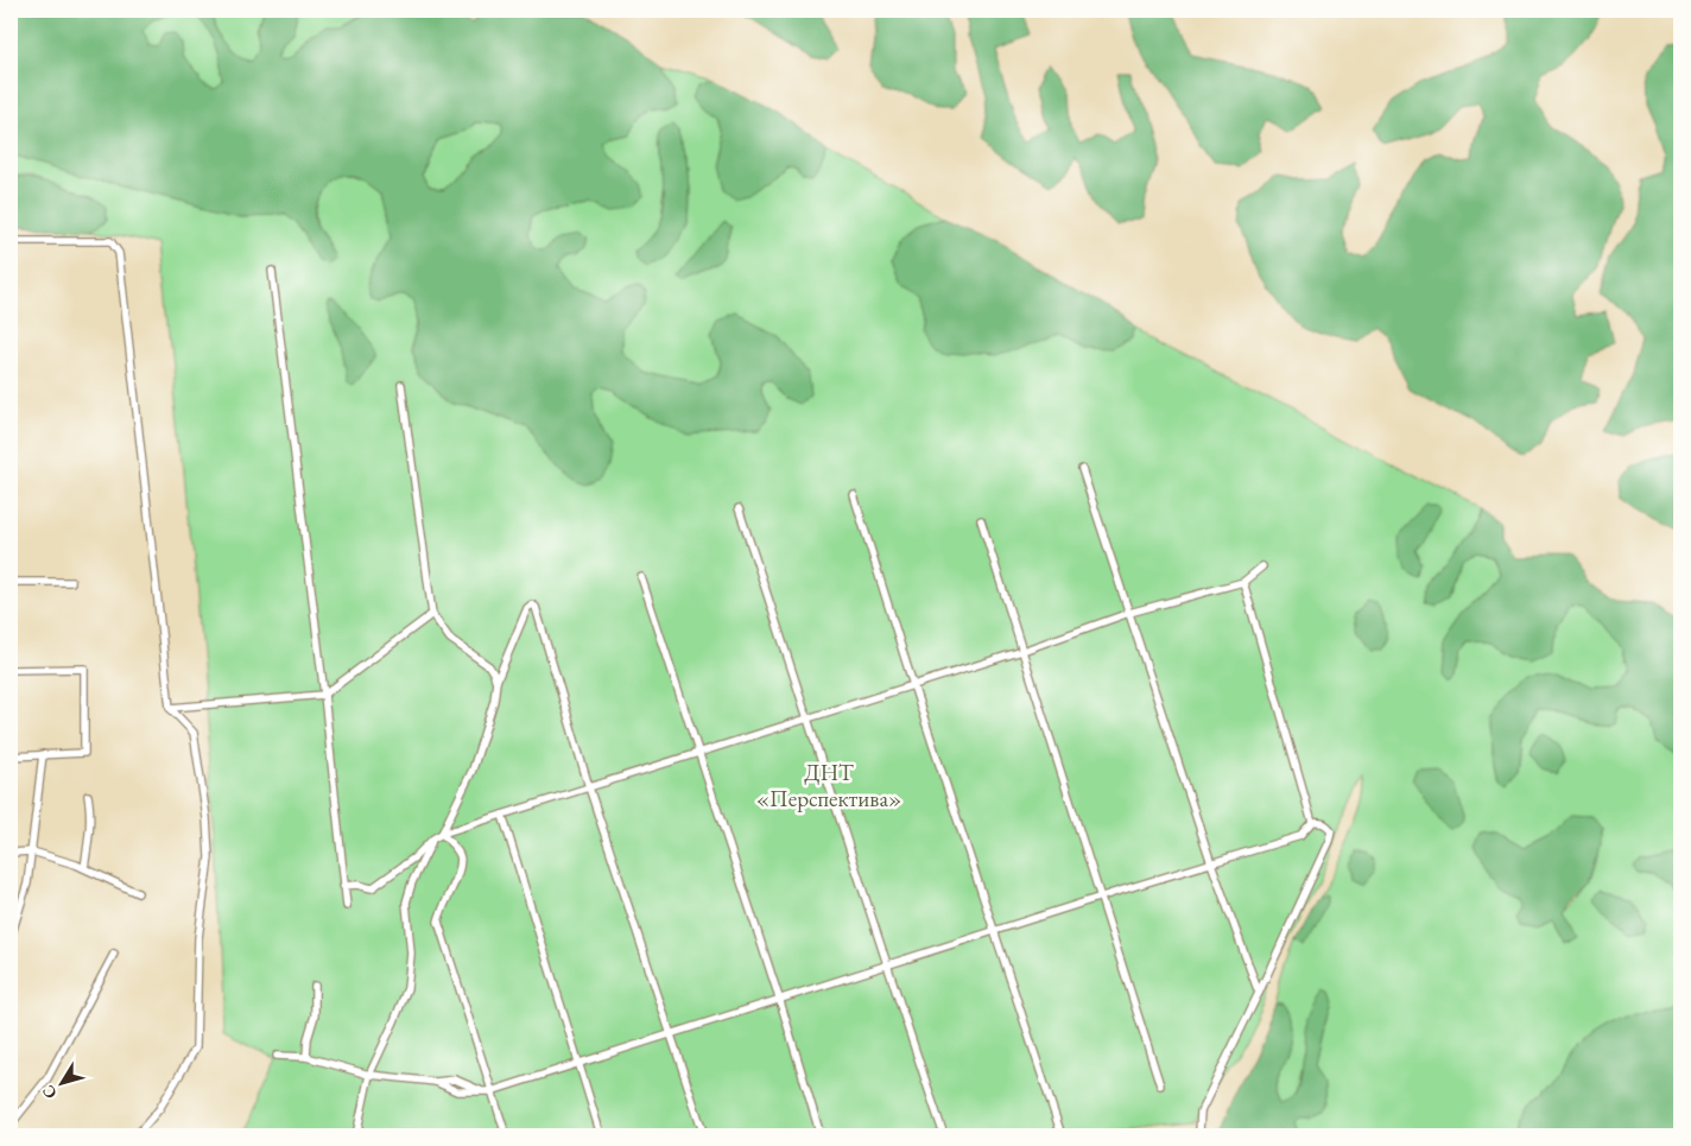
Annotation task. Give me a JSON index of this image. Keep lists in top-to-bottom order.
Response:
{
  "parks": ["ДНТ «Перспектива»"],
  "north": "bottom left"
}
